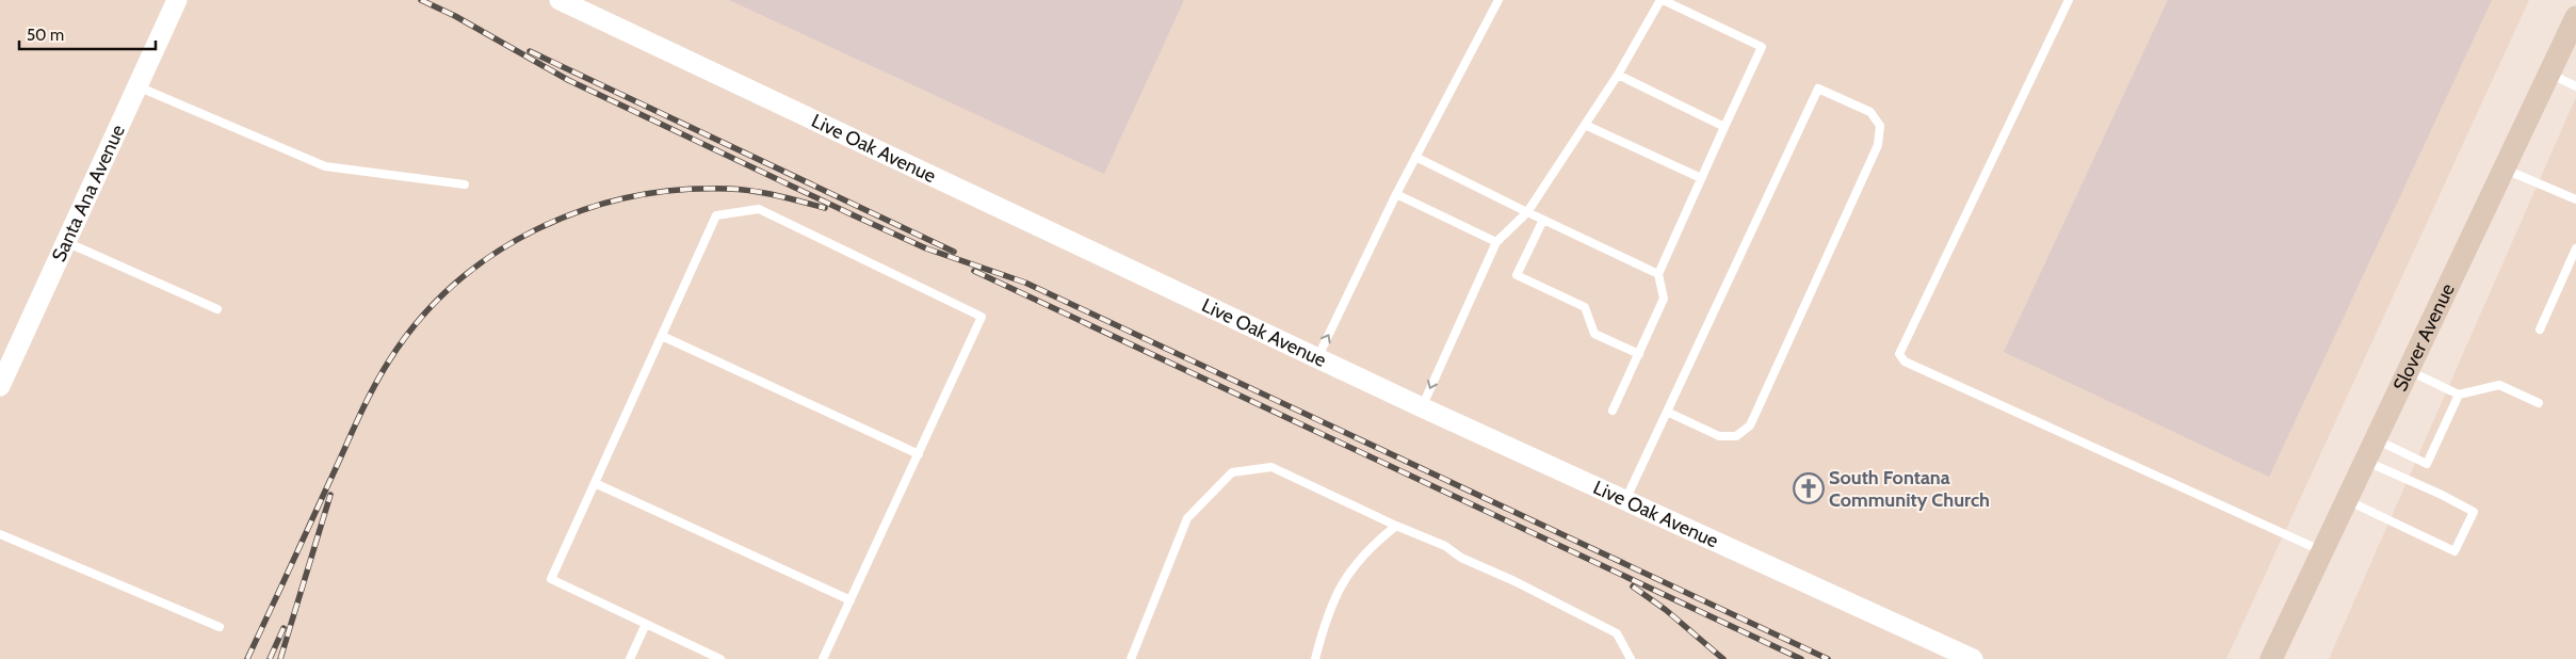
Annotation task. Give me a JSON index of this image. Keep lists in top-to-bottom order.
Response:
{
  "streets": {
    "main road": ["Slover Avenue"],
    "street": ["Live Oak Avenue", "Santa Ana Avenue"]
  },
  "places": {
    "church": ["South Fontana Community Church"]
  },
  "scale_bar": "50 m"
}
